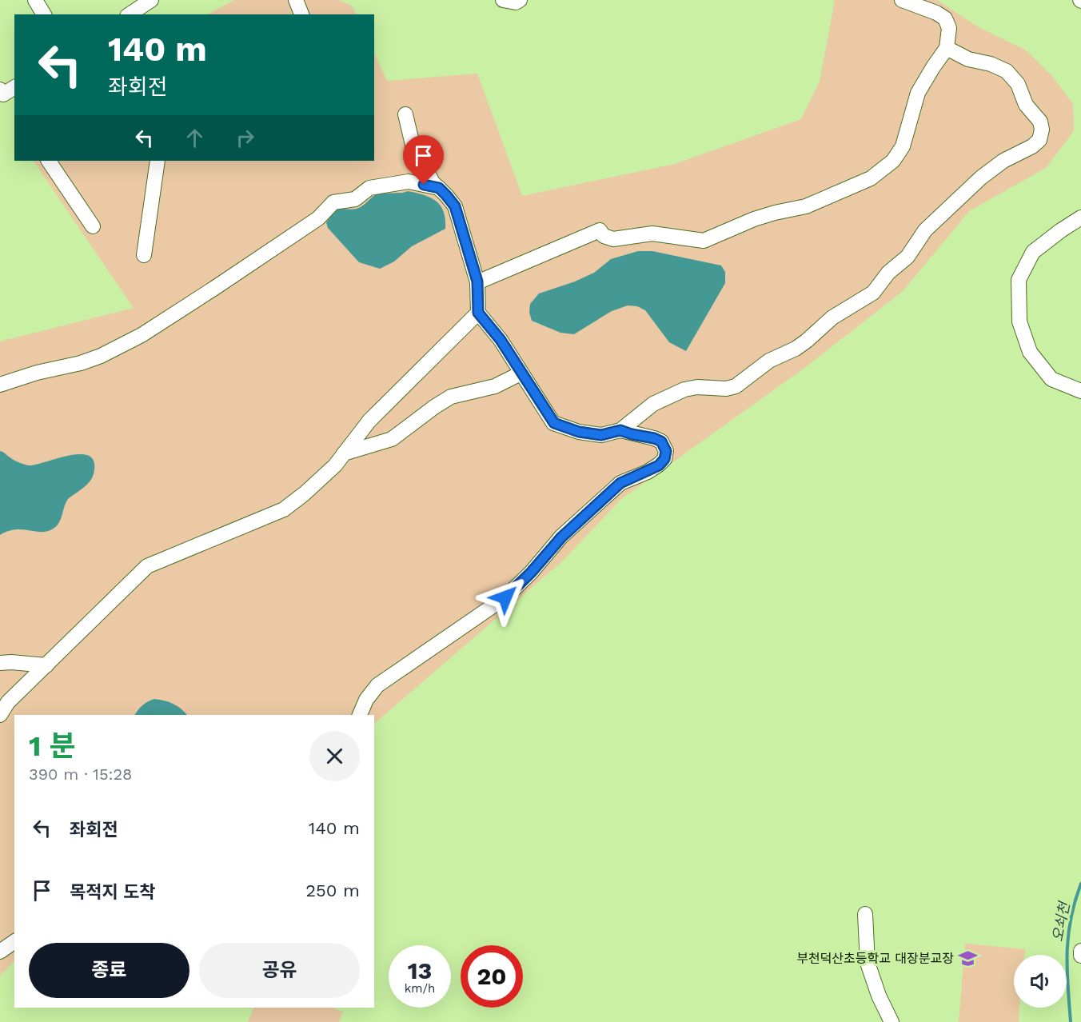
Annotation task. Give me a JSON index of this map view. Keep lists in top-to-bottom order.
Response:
{
  "water": ["오쇠천"],
  "places": {
    "school or university": ["부천덕산초등학교 대장분교장"]
  },
  "page": {
    "turn": ["140 m", "좌회전"],
    "heading": ["1 분", "390 m · 15:28"],
    "list": [
      {
        "name": "좌회전",
        "value": "140 m"
      },
      {
        "name": "목적지 도착",
        "value": "250 m"
      }
    ],
    "buttons": ["종료", "공유"],
    "speed": "13 km/h",
    "limit": "20"
  }
}
